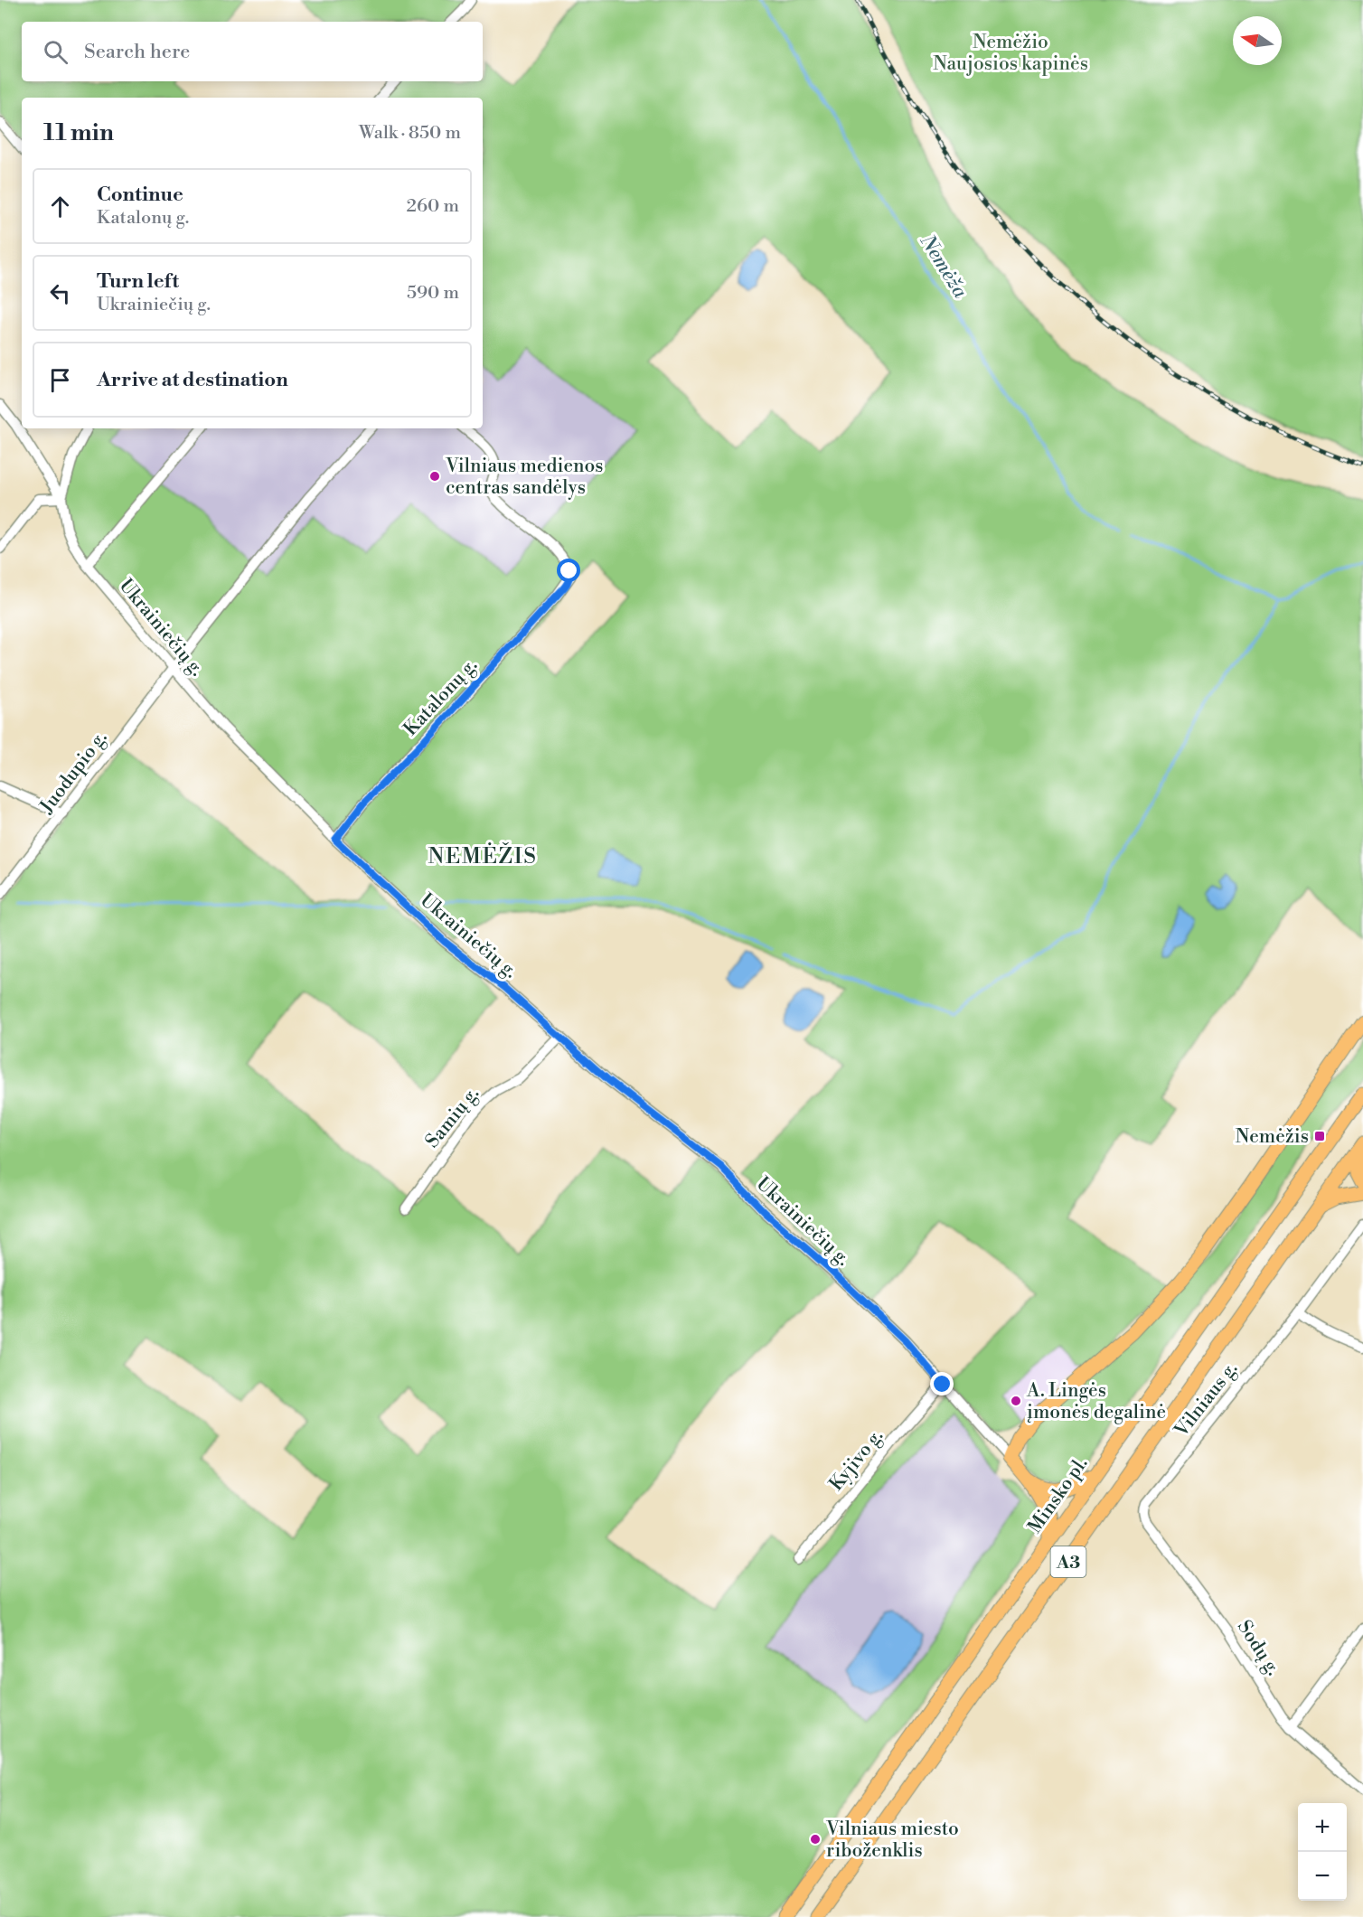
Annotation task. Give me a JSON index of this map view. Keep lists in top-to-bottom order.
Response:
{
  "streets": {
    "highway": ["Minsko pl.", "A3"],
    "street": [
      "Ukrainiečių g.",
      "Katalonų g.",
      "Juodupio g.",
      "Samių g.",
      "Vilniaus g.",
      "Kyjivo g.",
      "Sodų g."
    ]
  },
  "crossings": [
    ["Ukrainiečių g.", "Katalonų g."],
    ["Ukrainiečių g.", "Juodupio g."],
    ["Ukrainiečių g.", "Samių g."],
    ["Ukrainiečių g.", "Kyjivo g."],
    ["Vilniaus g.", "Sodų g."]
  ],
  "districts": ["NEMĖŽIS"],
  "water": ["Nemėža"],
  "parks": ["Nemėžio Naujosios kapinės"],
  "places": {
    "other": ["Vilniaus medienos centras sandėlys", "A. Lingės įmonės degalinė", "Vilniaus miesto riboženklis"],
    "transit": ["Nemėžis"]
  },
  "north": "left",
  "page": {
    "search": "Search here",
    "heading": ["11 min", "Walk · 850 m"],
    "list": [
      ["Continue", "Katalonų g.", "260 m"],
      ["Turn left", "Ukrainiečių g.", "590 m"],
      "Arrive at destination"
    ],
    "map_buttons": ["+", "−"]
  }
}
